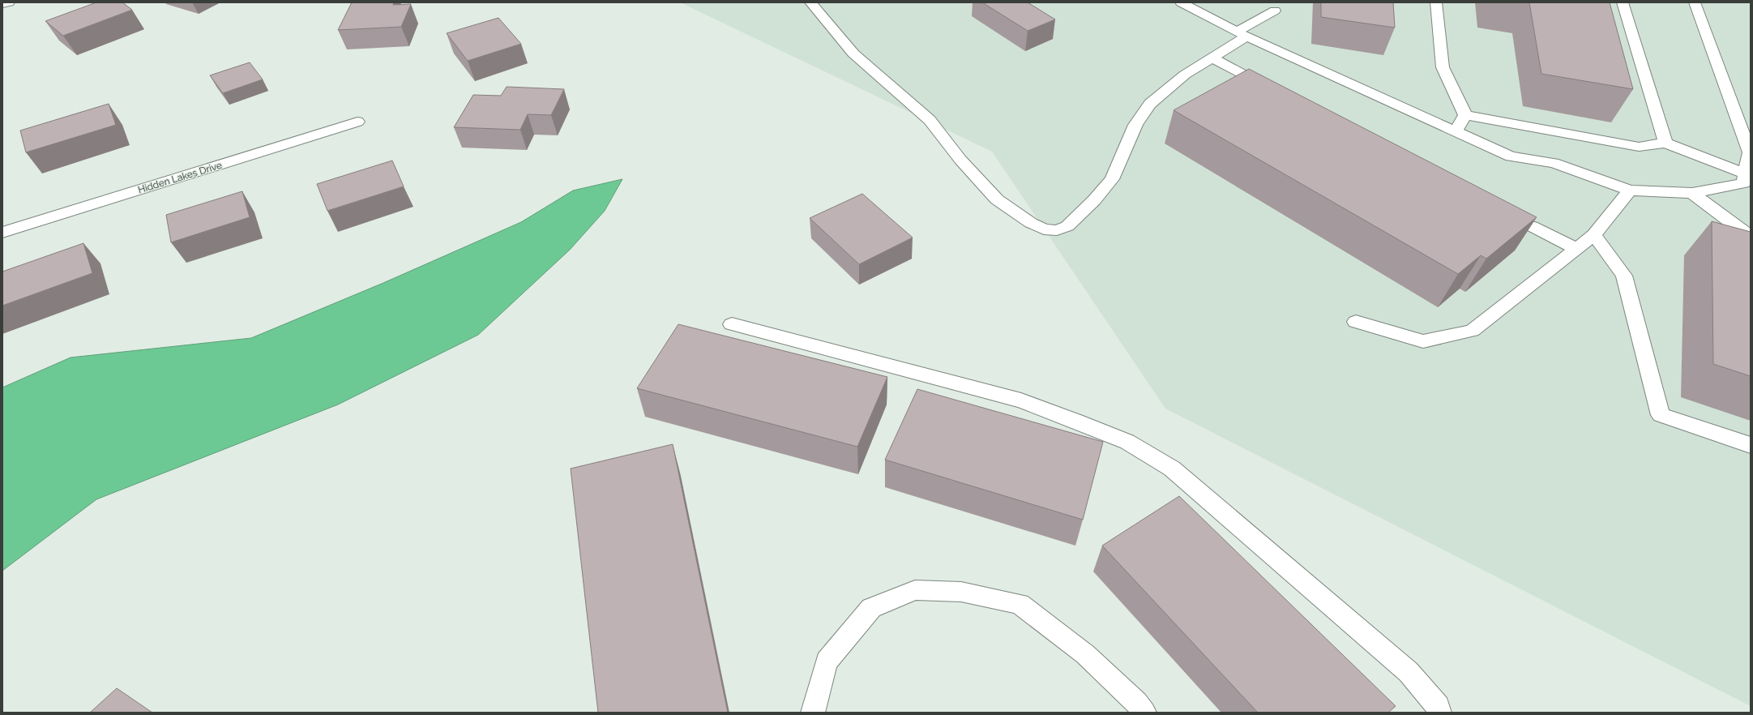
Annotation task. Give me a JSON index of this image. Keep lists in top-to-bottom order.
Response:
{
  "streets": {
    "street": ["Hidden Lakes Drive"]
  }
}
